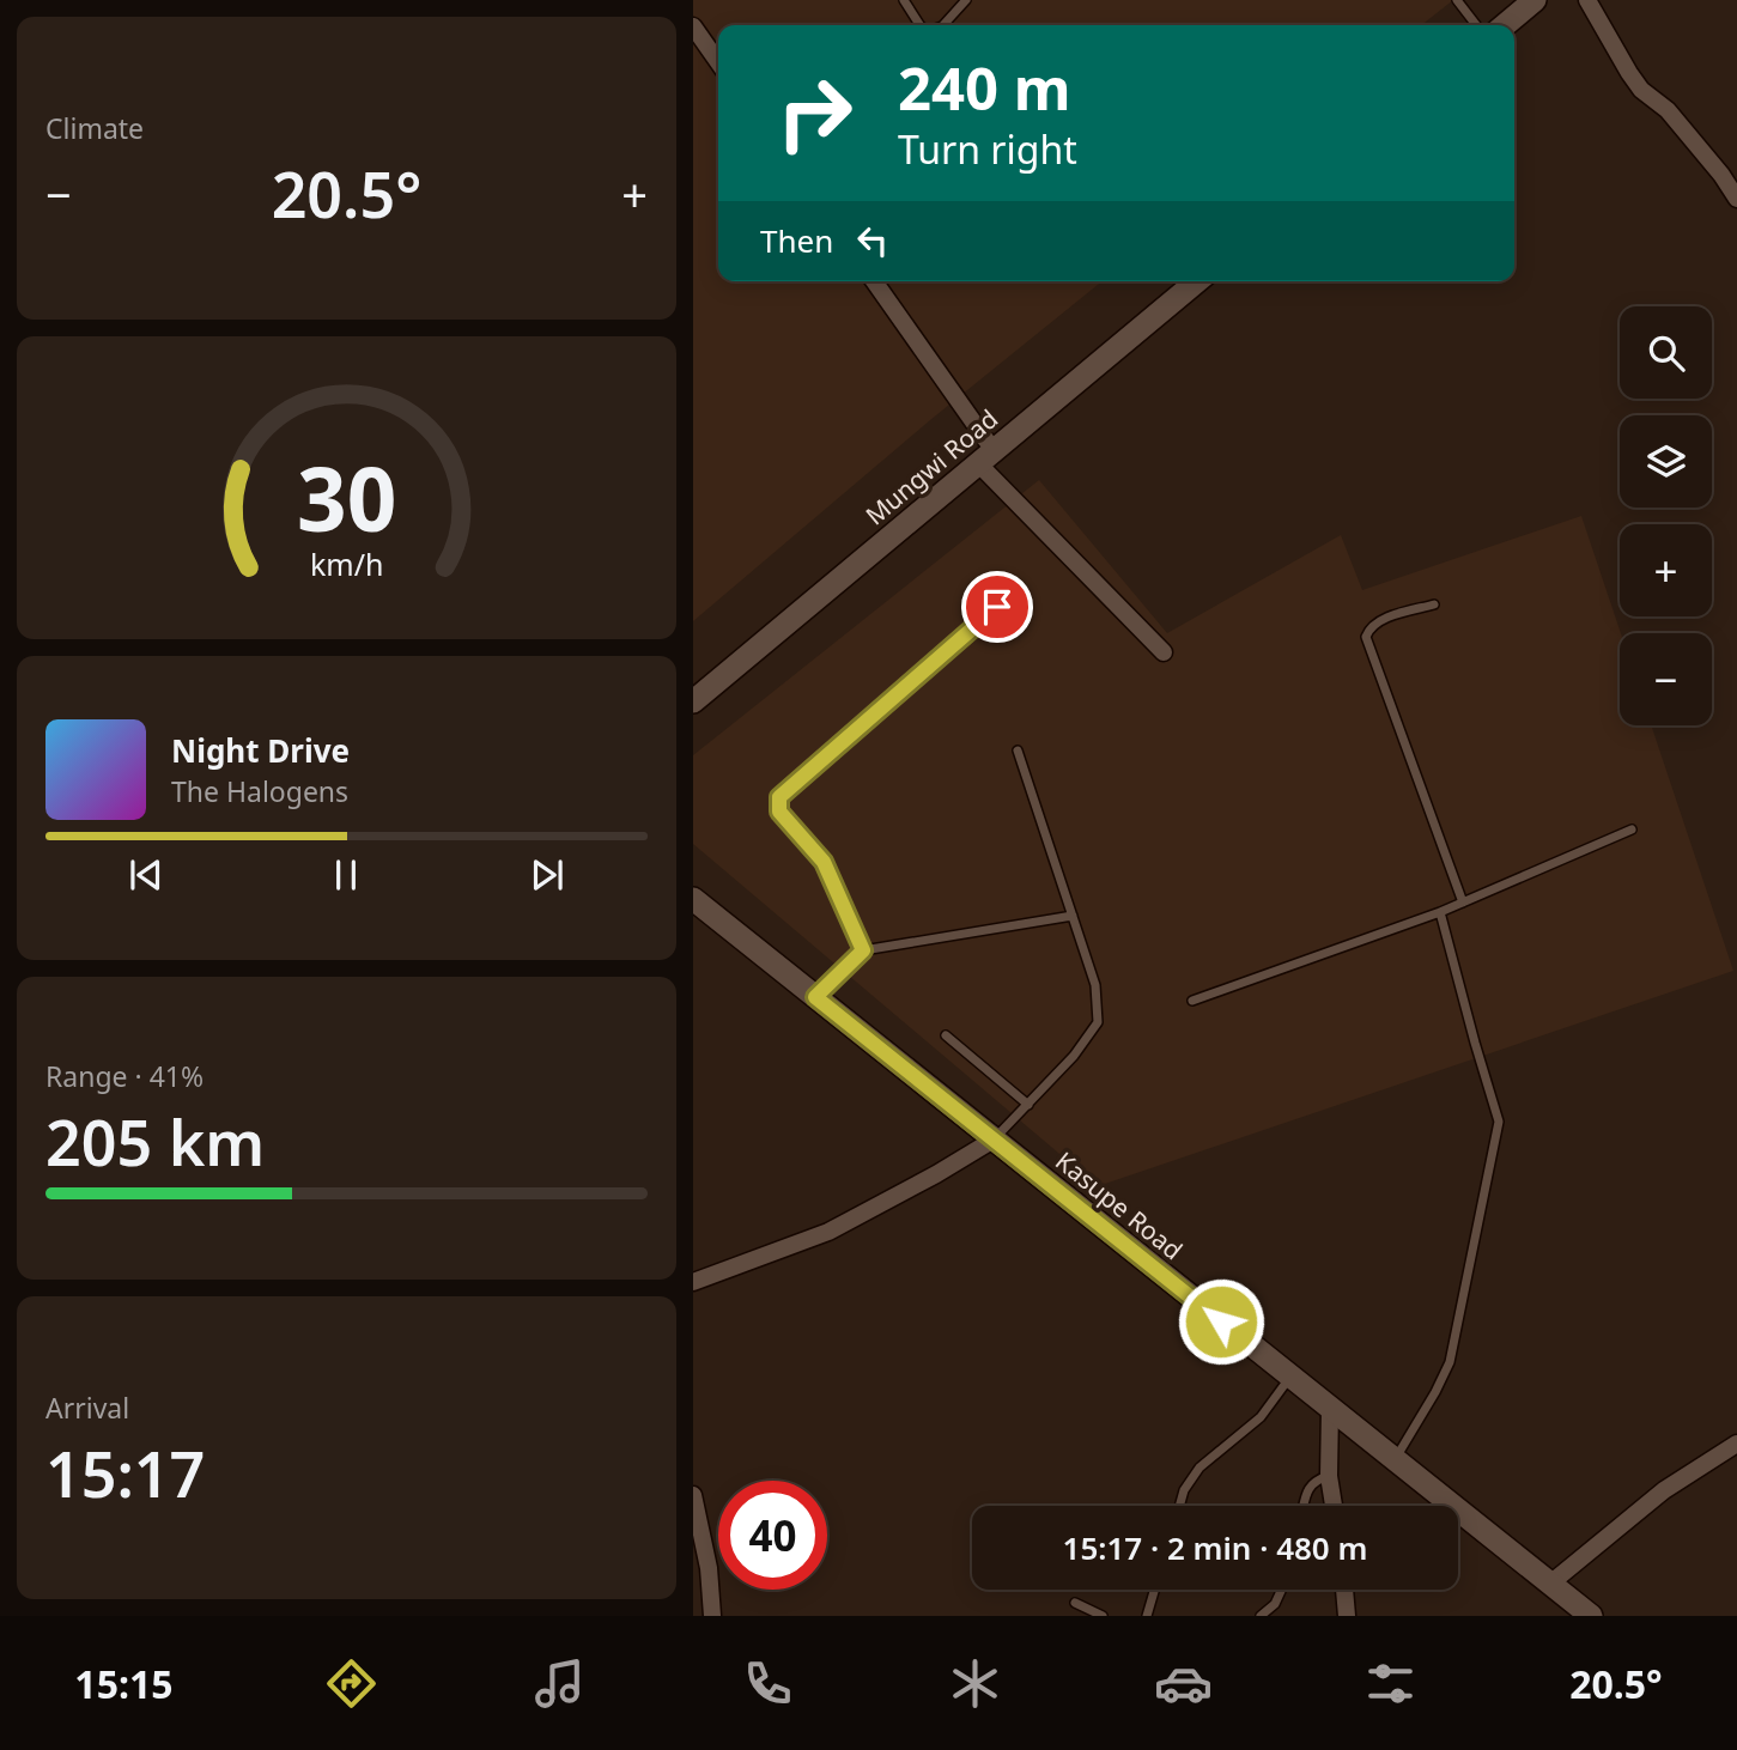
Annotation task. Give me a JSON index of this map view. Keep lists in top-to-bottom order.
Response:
{
  "streets": {
    "main road": ["Mungwi Road", "Kasupe Road"]
  },
  "page": {
    "tile": [
      "Climate",
      ["Range · 41%", "205 km"],
      ["Arrival", "15:17"]
    ],
    "turn": ["240 m", "Turn right"],
    "heat": ["−", "20.5°", "+"],
    "then": "Then",
    "map_buttons": ["+", "−"],
    "song": ["Night Drive", "The Halogens"],
    "limit": "40",
    "trip": "15:17 · 2 min · 480 m",
    "tabs": ["15:15", "20.5°"],
    "gauge": ["30", "km/h"]
  }
}
